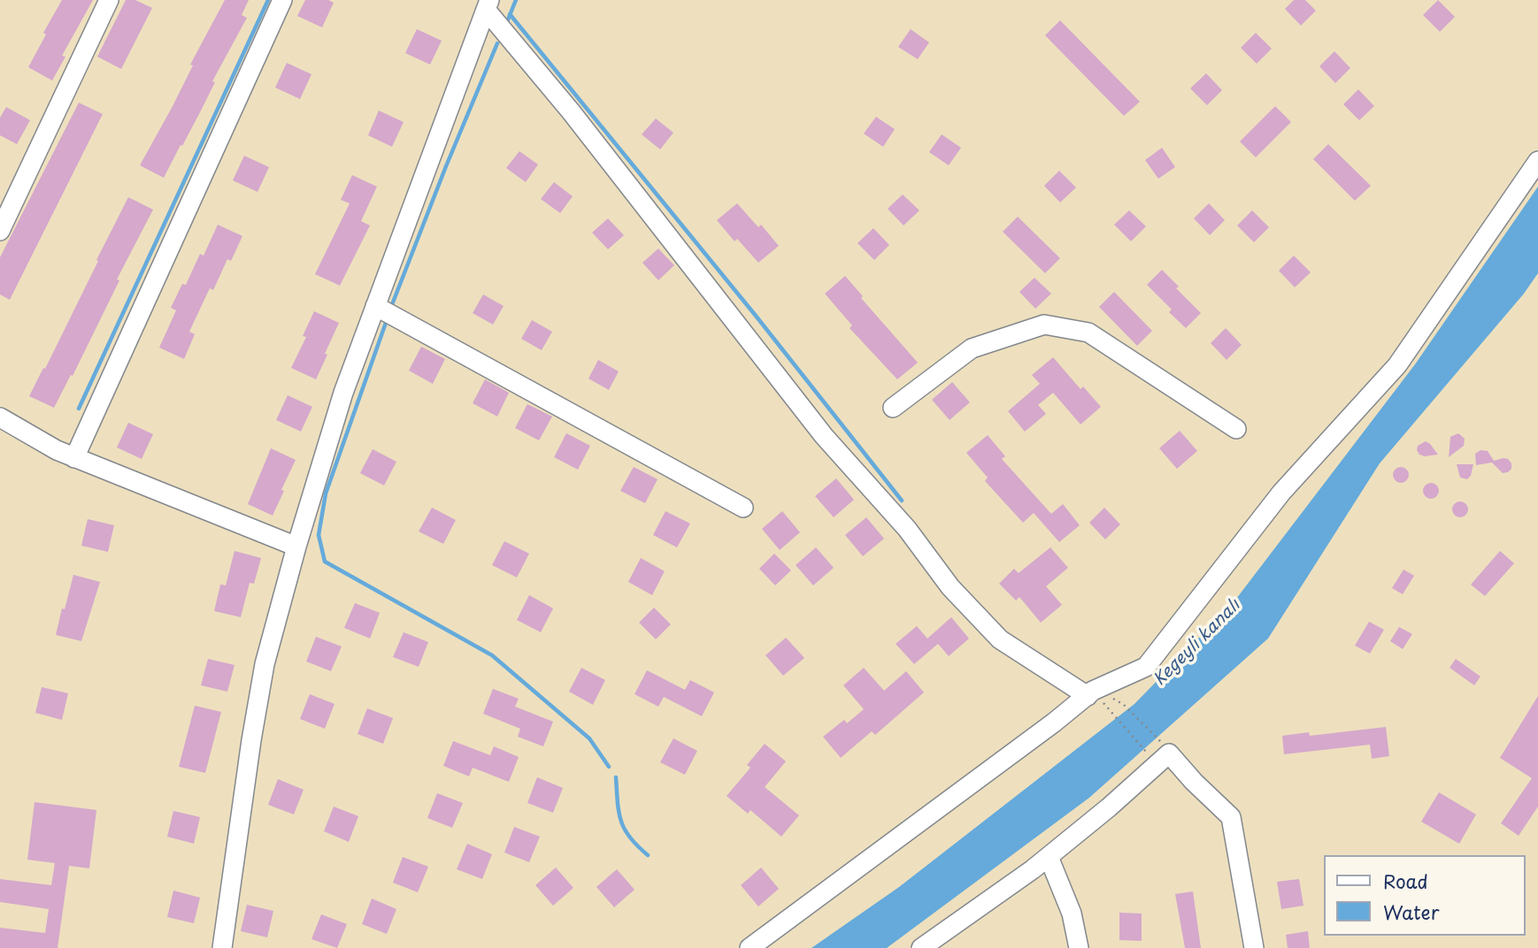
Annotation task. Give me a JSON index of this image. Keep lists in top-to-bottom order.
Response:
{
  "water": ["Kegeyli kanalı"],
  "legend": ["Road", "Water"]
}
